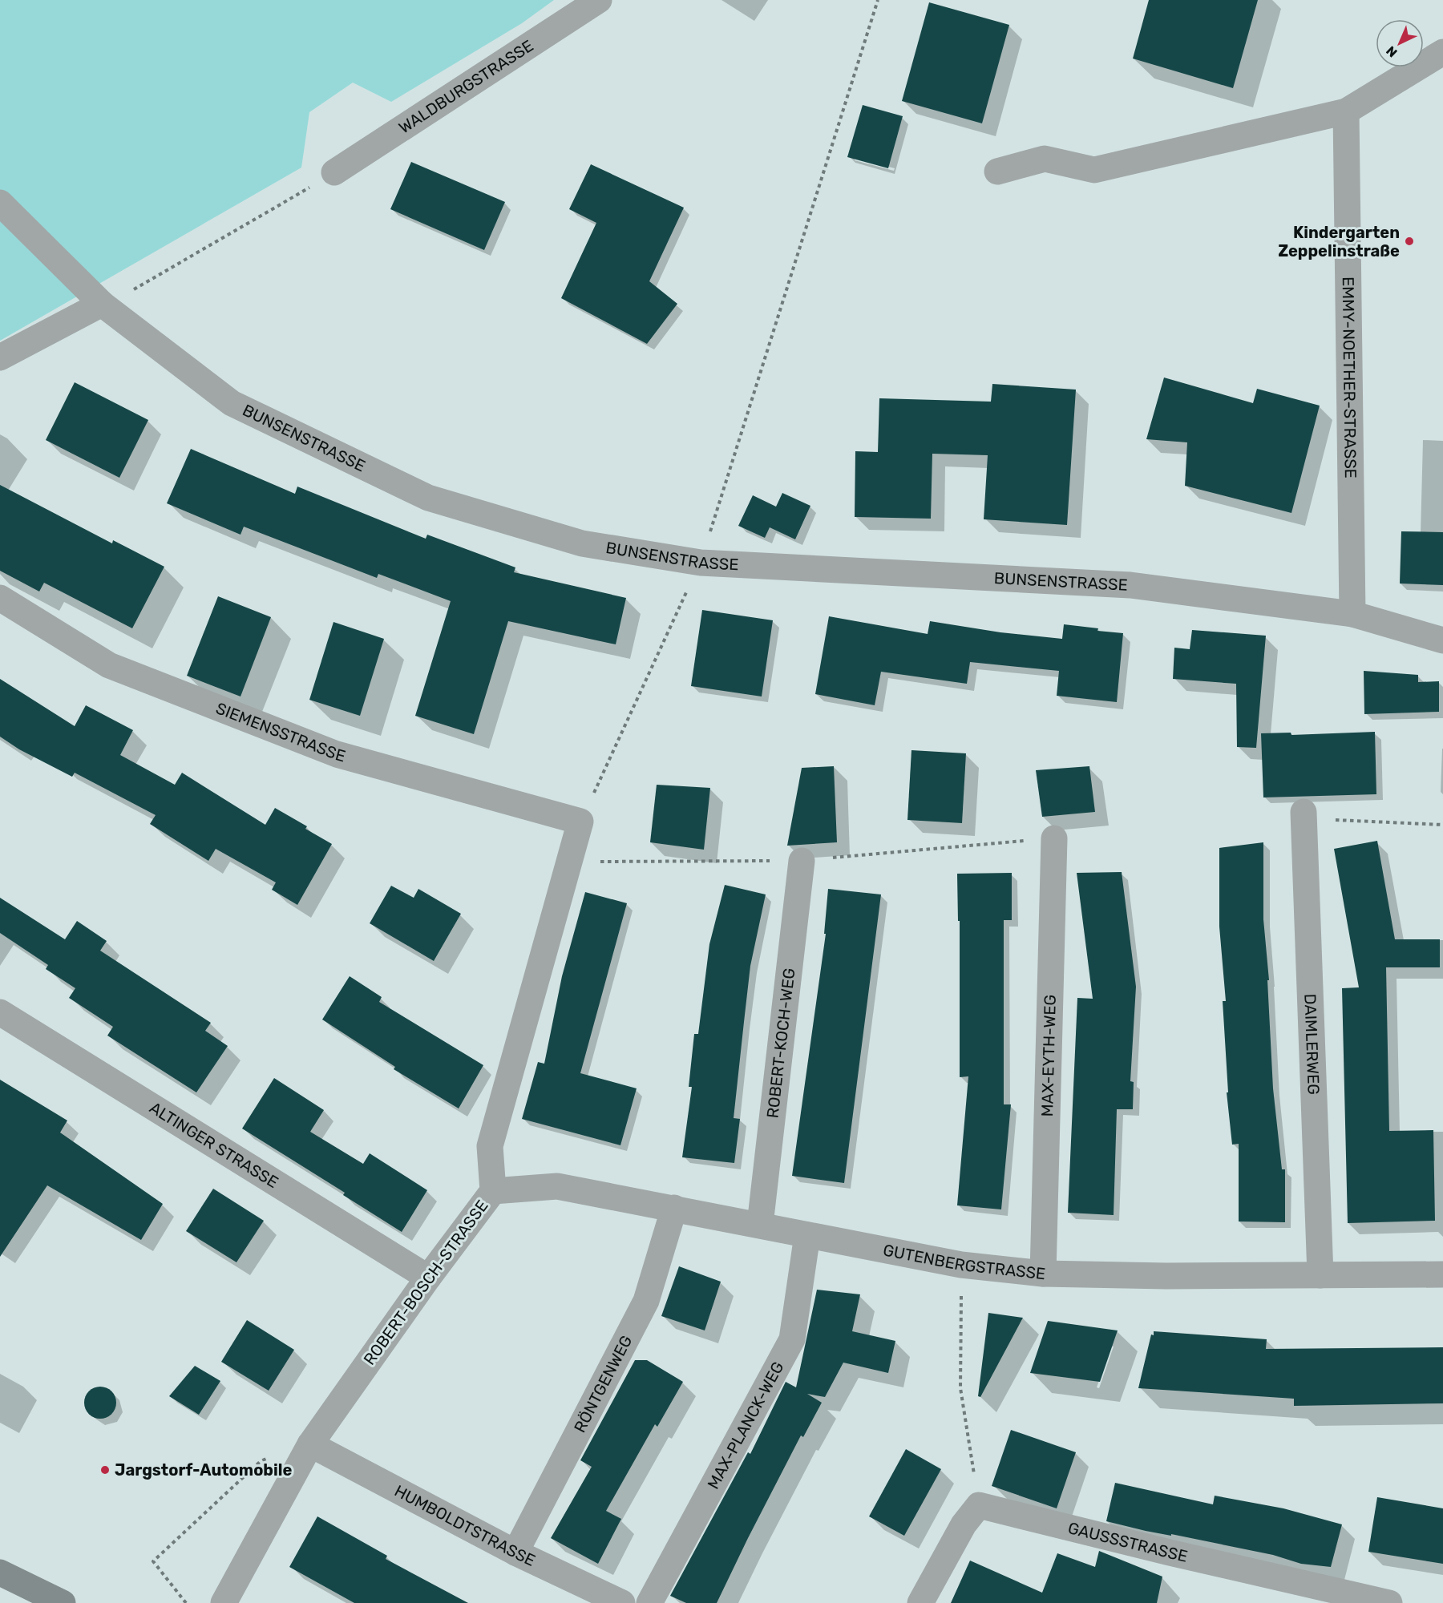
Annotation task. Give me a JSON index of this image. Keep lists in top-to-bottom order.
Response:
{
  "streets": {
    "street": [
      "WALDBURGSTRASSE",
      "EMMY-NOETHER-STRASSE",
      "BUNSENSTRASSE",
      "SIEMENSSTRASSE",
      "ROBERT-KOCH-WEG",
      "DAIMLERWEG",
      "MAX-EYTH-WEG",
      "ALTINGER STRASSE",
      "GUTENBERGSTRASSE",
      "ROBERT-BOSCH-STRASSE",
      "RÖNTGENWEG",
      "MAX-PLANCK-WEG",
      "HUMBOLDTSTRASSE",
      "GAUSSSTRASSE"
    ]
  },
  "crossings": [
    ["EMMY-NOETHER-STRASSE", "BUNSENSTRASSE"],
    ["SIEMENSSTRASSE", "ROBERT-BOSCH-STRASSE"],
    ["ROBERT-KOCH-WEG", "GUTENBERGSTRASSE"],
    ["DAIMLERWEG", "GUTENBERGSTRASSE"],
    ["MAX-EYTH-WEG", "GUTENBERGSTRASSE"],
    ["ALTINGER STRASSE", "ROBERT-BOSCH-STRASSE"],
    ["GUTENBERGSTRASSE", "ROBERT-BOSCH-STRASSE"],
    ["GUTENBERGSTRASSE", "RÖNTGENWEG"],
    ["GUTENBERGSTRASSE", "MAX-PLANCK-WEG"],
    ["ROBERT-BOSCH-STRASSE", "HUMBOLDTSTRASSE"],
    ["RÖNTGENWEG", "HUMBOLDTSTRASSE"]
  ],
  "places": ["Kindergarten Zeppelinstraße", "Jargstorf-Automobile"],
  "north": "bottom left"
}
